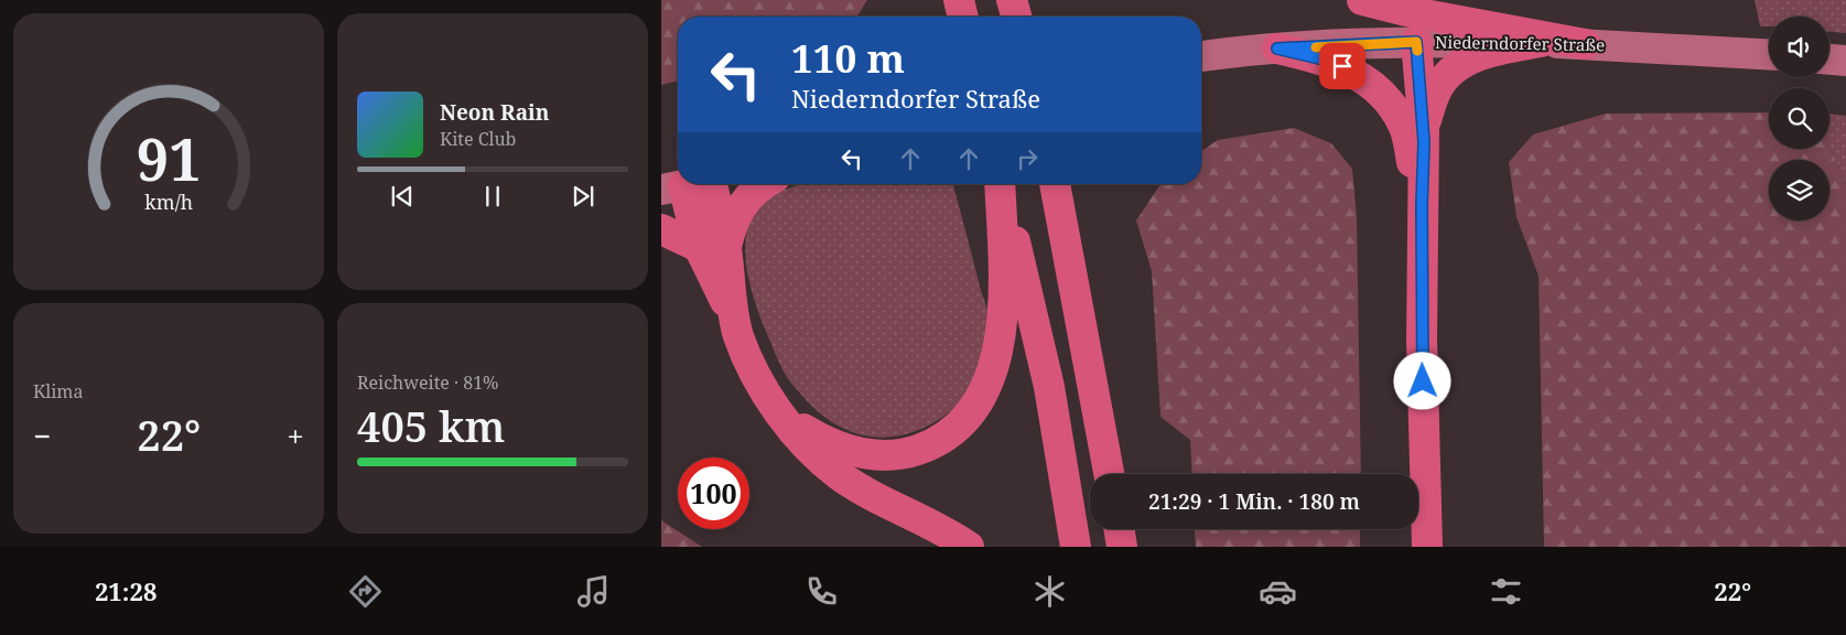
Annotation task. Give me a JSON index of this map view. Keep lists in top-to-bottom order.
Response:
{
  "streets": {
    "main road": ["Niederndorfer Straße"]
  },
  "page": {
    "turn": ["110 m", "Niederndorfer Straße"],
    "song": ["Neon Rain", "Kite Club"],
    "tile": [
      "Klima",
      ["Reichweite · 81%", "405 km"]
    ],
    "heat": ["−", "22°", "+"],
    "limit": "100",
    "trip": "21:29 · 1 Min. · 180 m",
    "tabs": ["21:28", "22°"],
    "gauge": ["91", "km/h"]
  }
}
